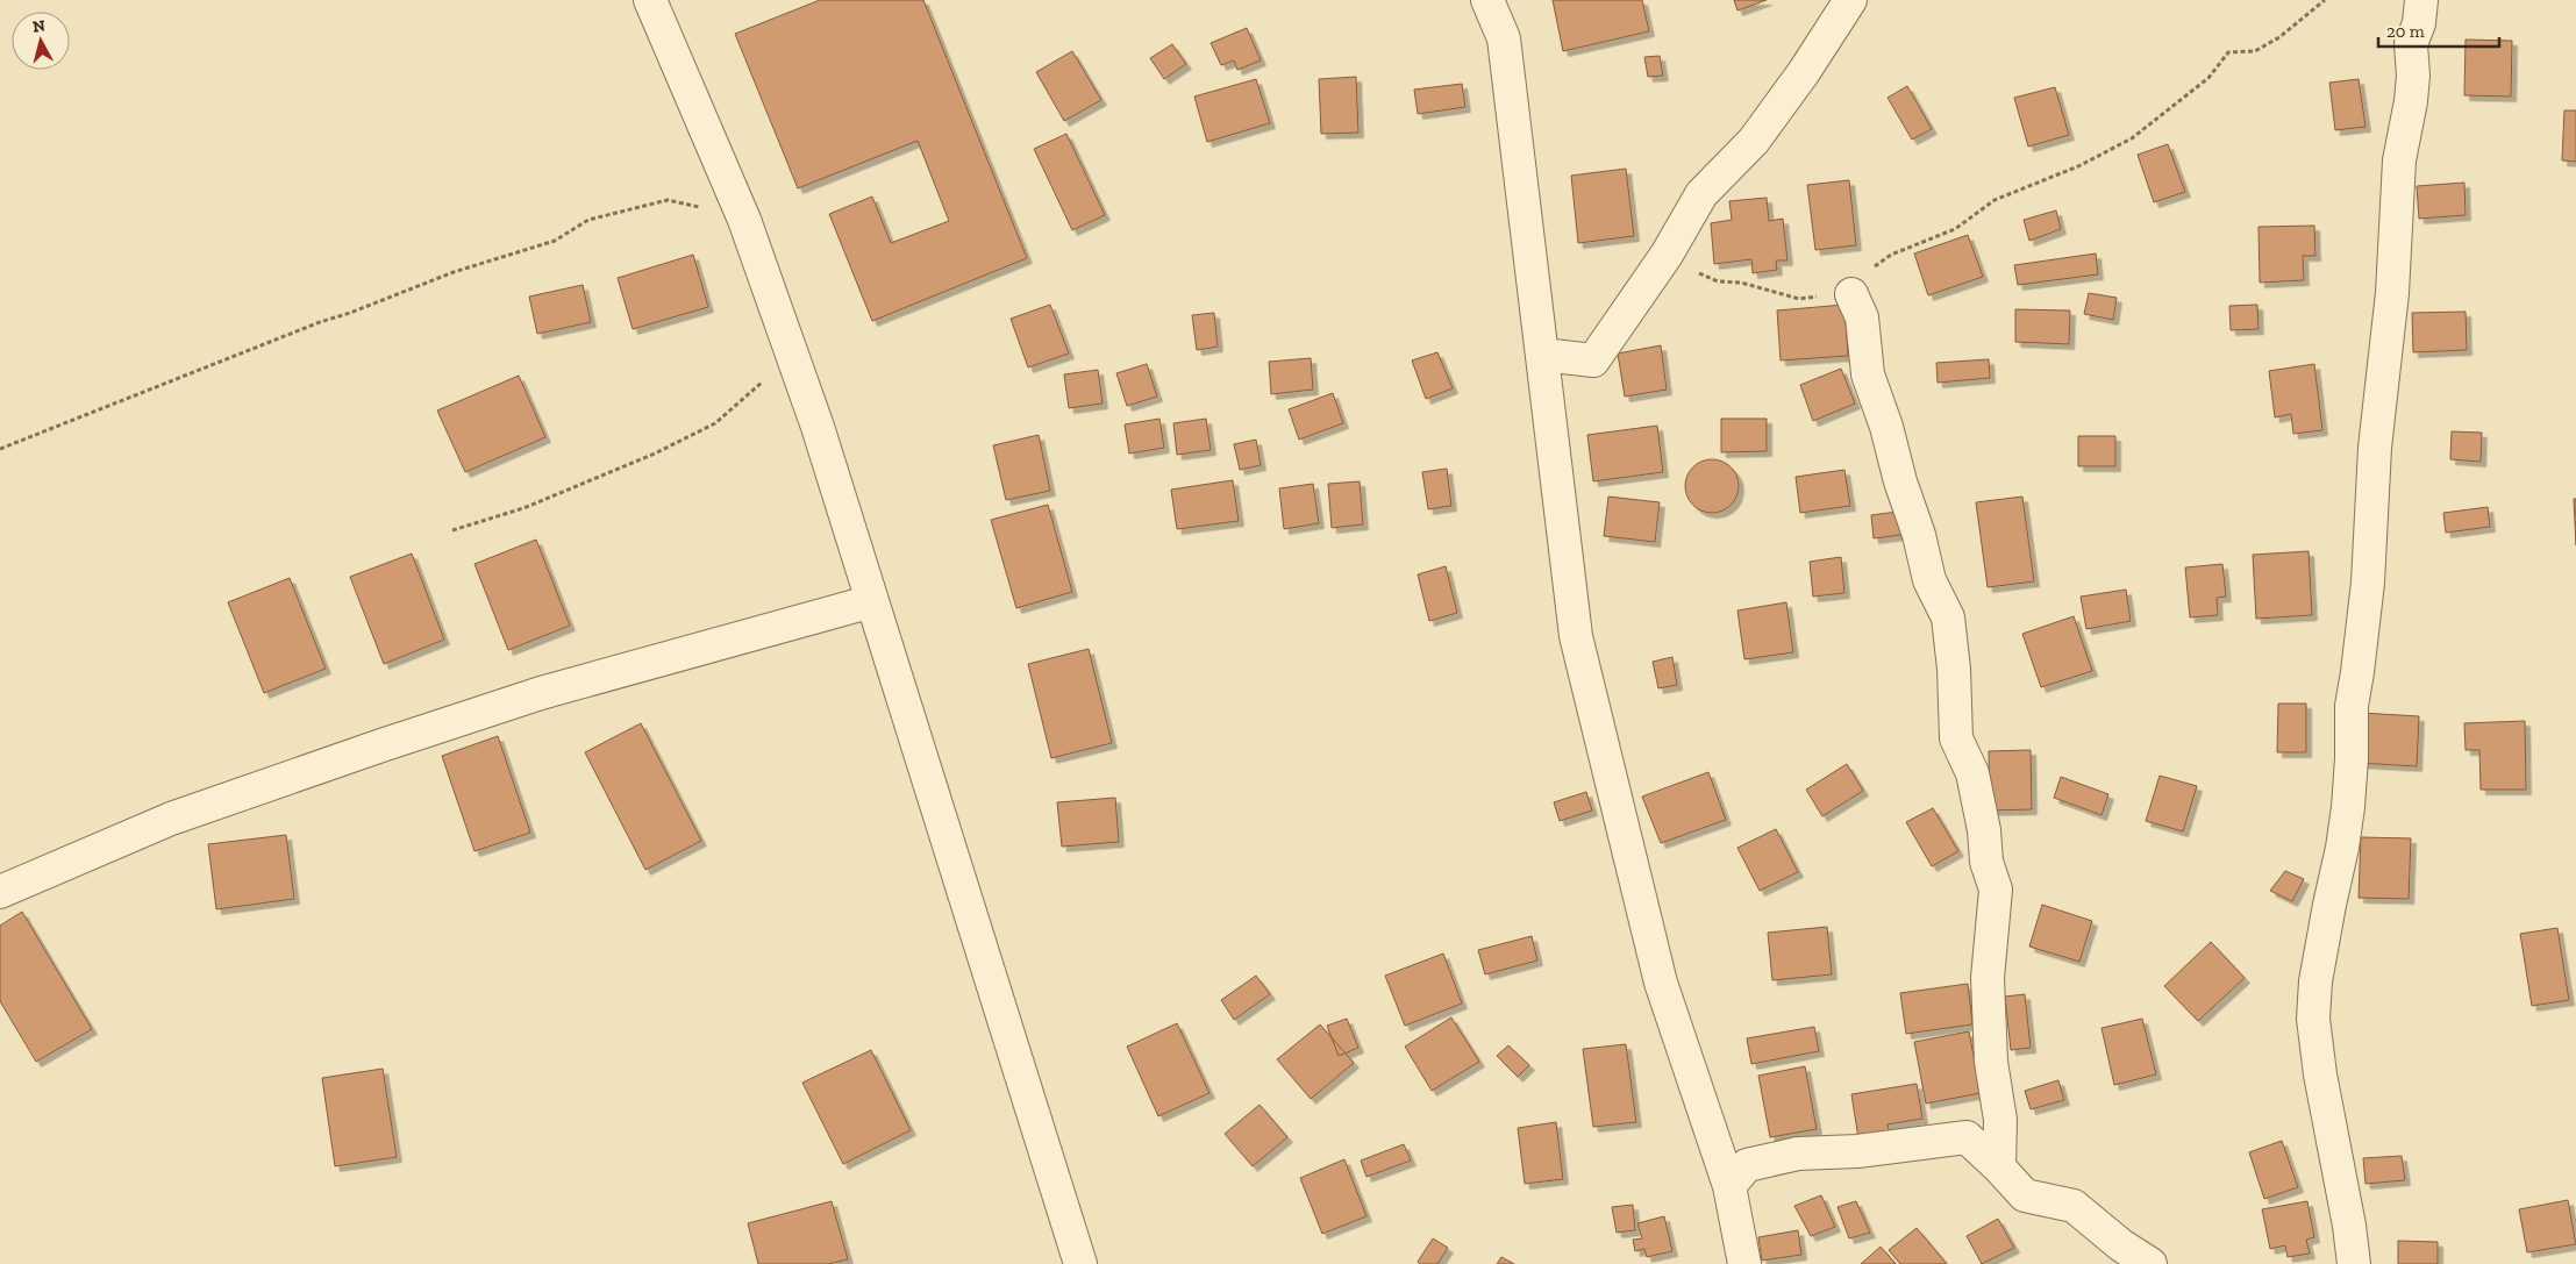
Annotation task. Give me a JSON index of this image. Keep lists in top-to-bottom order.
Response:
{
  "scale_bar": "20 m",
  "north": "top"
}
